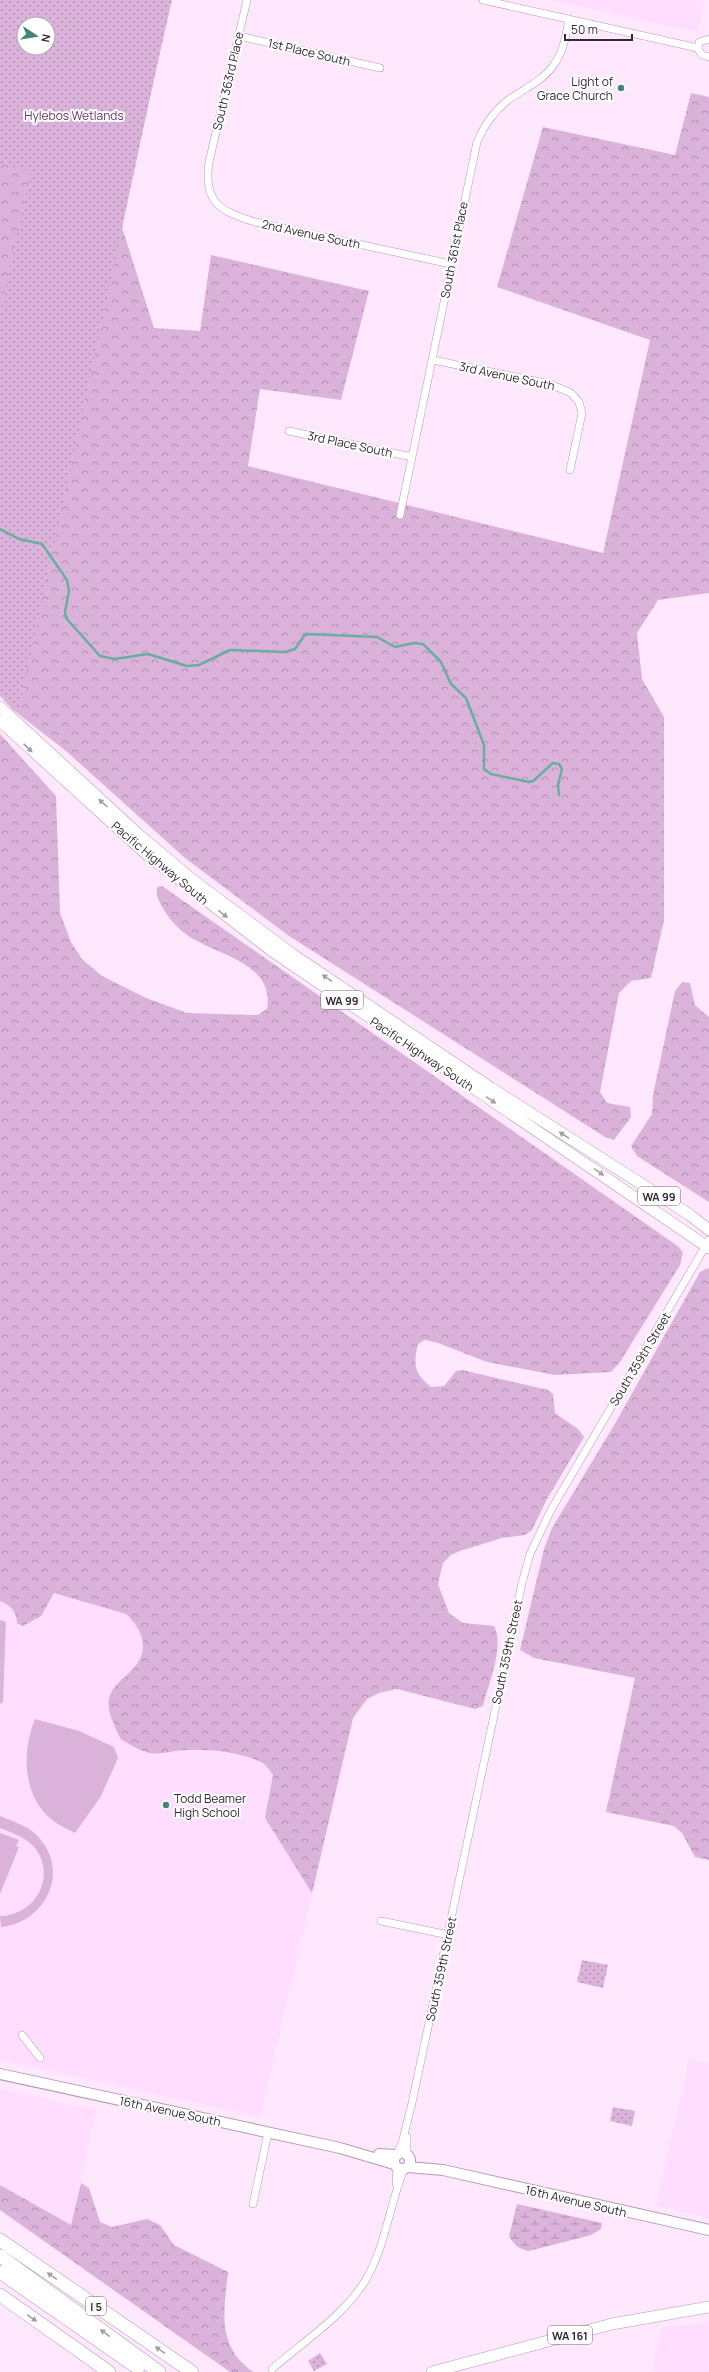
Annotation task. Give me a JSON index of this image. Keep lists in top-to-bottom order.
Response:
{
  "streets": {
    "highway": ["I 5"],
    "main road": ["Pacific Highway South", "WA 99", "WA 161"],
    "street": [
      "1st Place South",
      "South 363rd Place",
      "2nd Avenue South",
      "South 361st Place",
      "3rd Avenue South",
      "3rd Place South",
      "South 359th Street",
      "16th Avenue South"
    ]
  },
  "crossings": [
    ["1st Place South", "South 363rd Place"],
    ["South 363rd Place", "2nd Avenue South"],
    ["2nd Avenue South", "South 361st Place"],
    ["South 361st Place", "3rd Avenue South"],
    ["South 361st Place", "3rd Place South"],
    ["Pacific Highway South", "South 359th Street"],
    ["South 359th Street", "16th Avenue South"]
  ],
  "parks": ["Hylebos Wetlands"],
  "places": ["Light of Grace Church", "Todd Beamer High School"],
  "scale_bar": "50 m",
  "north": "right"
}
